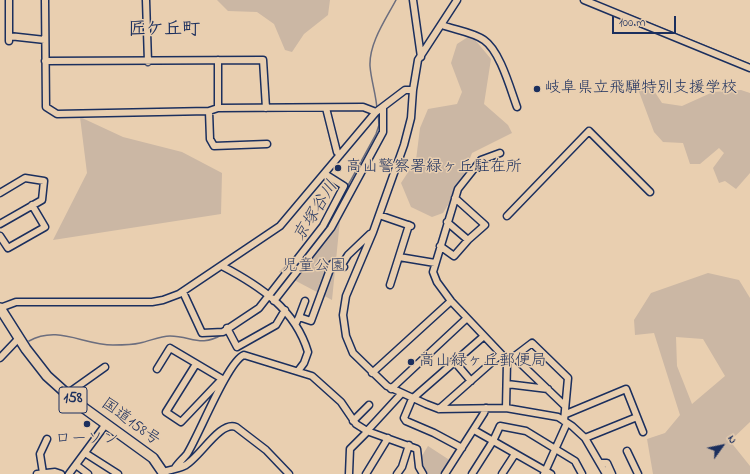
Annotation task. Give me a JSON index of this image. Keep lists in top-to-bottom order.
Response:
{
  "streets": {
    "highway": ["158", "国道158号"]
  },
  "districts": ["匠ケ丘町"],
  "water": ["京塚谷川"],
  "parks": ["児童公園"],
  "places": [
    "岐阜県立飛騨特別支援学校",
    "高山警察署緑ヶ丘駐在所",
    "高山緑ヶ丘郵便局",
    "ローソン"
  ],
  "scale_bar": "100 m",
  "north": "top right"
}
